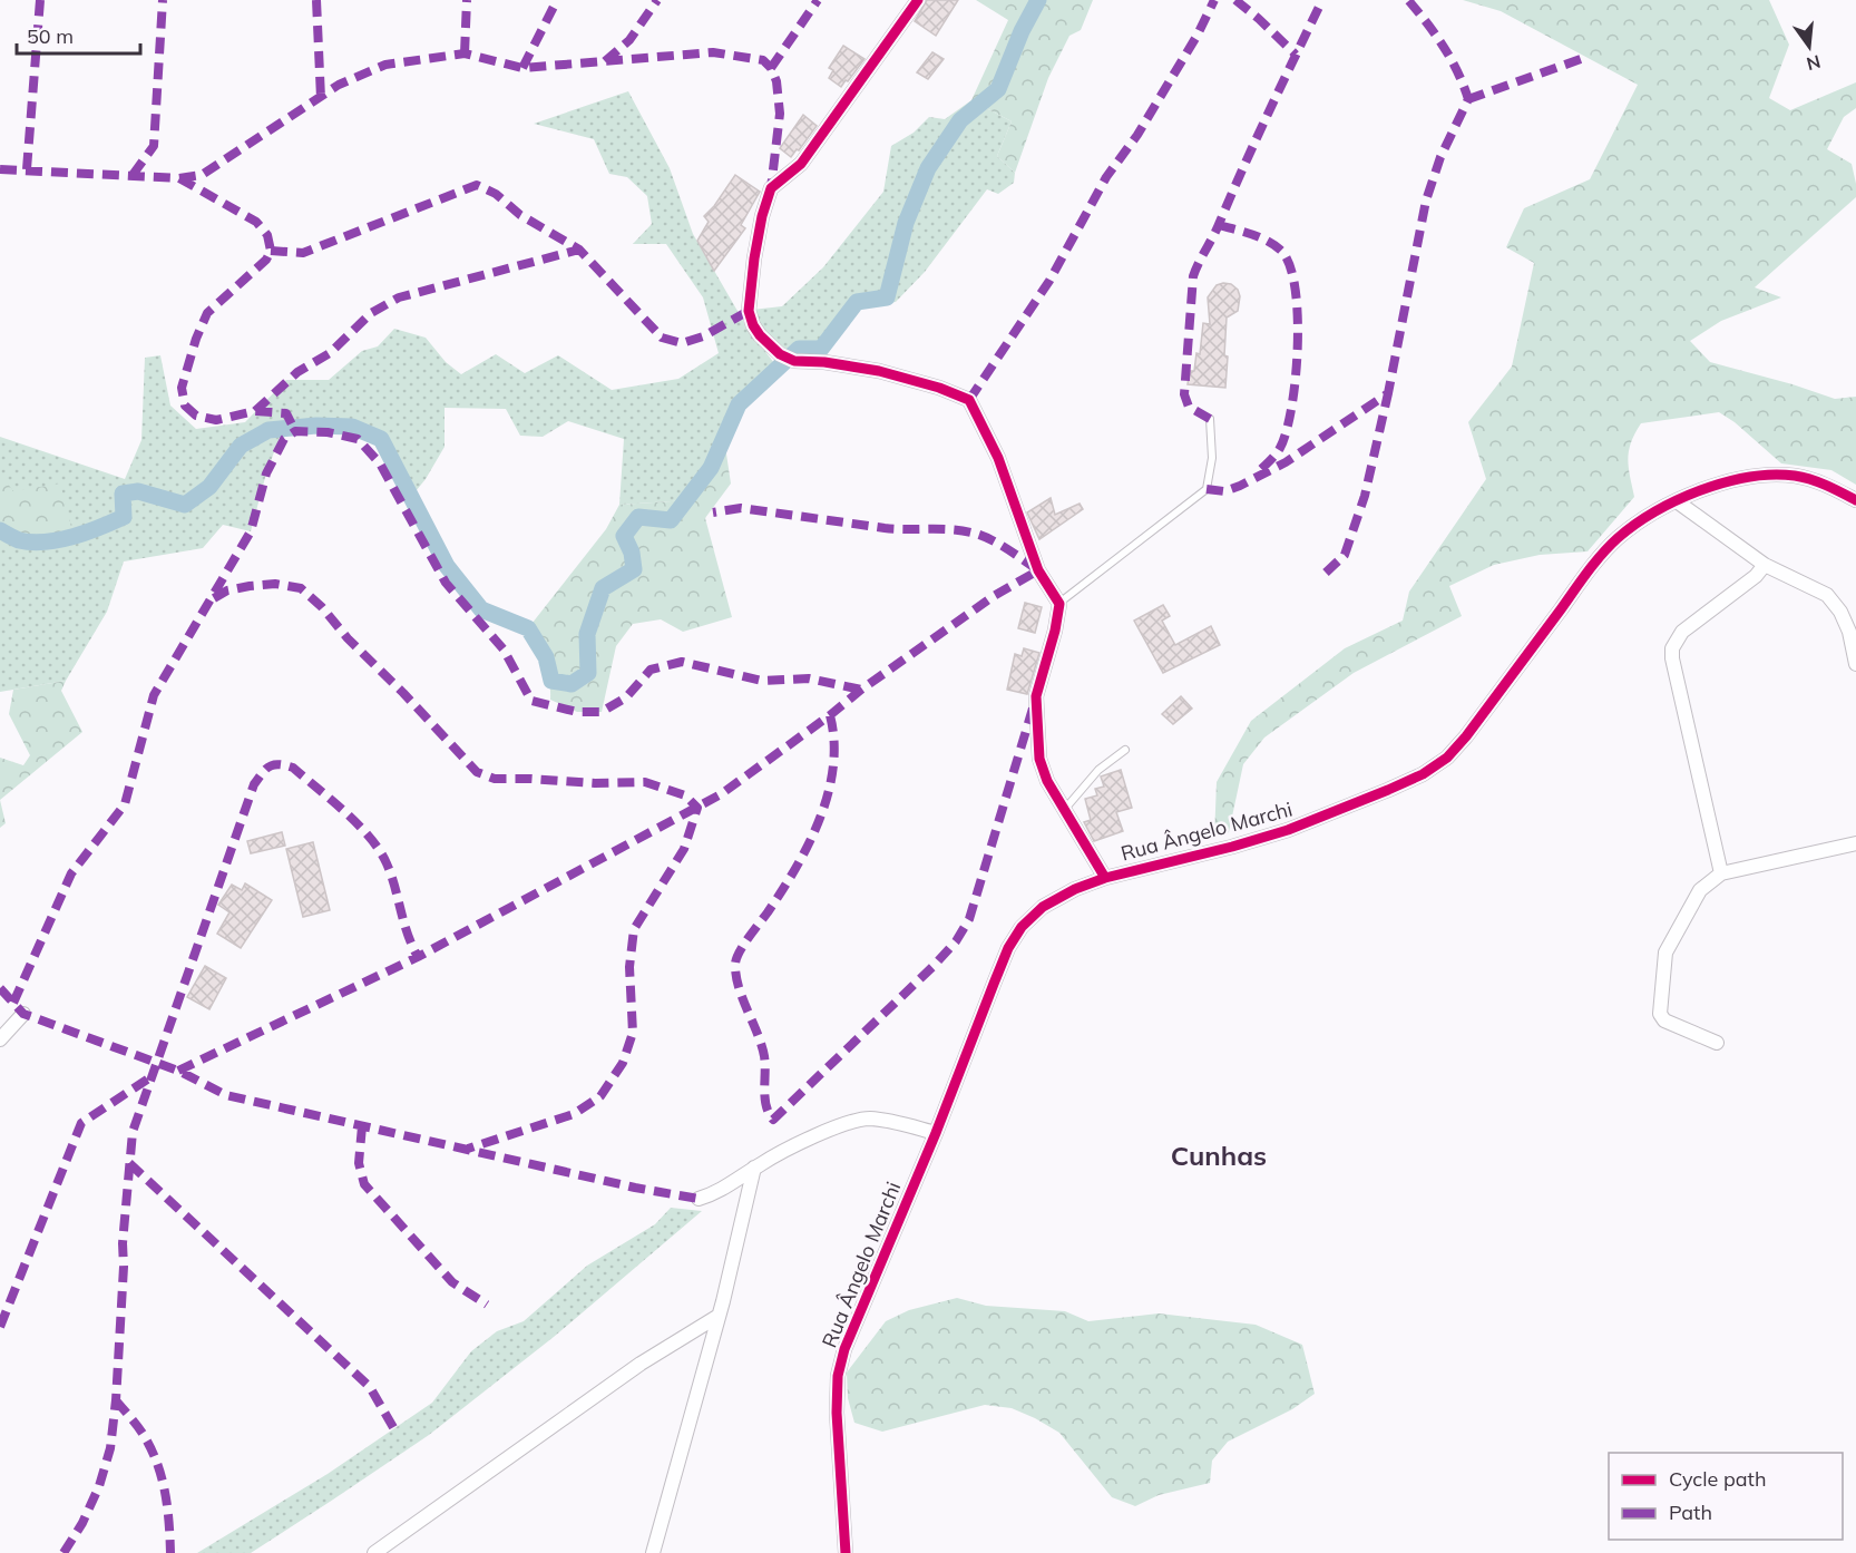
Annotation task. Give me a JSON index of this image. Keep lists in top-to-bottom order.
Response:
{
  "streets": {
    "street": ["Rua Ângelo Marchi"]
  },
  "districts": ["Cunhas"],
  "legend": ["Cycle path", "Path"],
  "scale_bar": "50 m",
  "north": "bottom"
}
